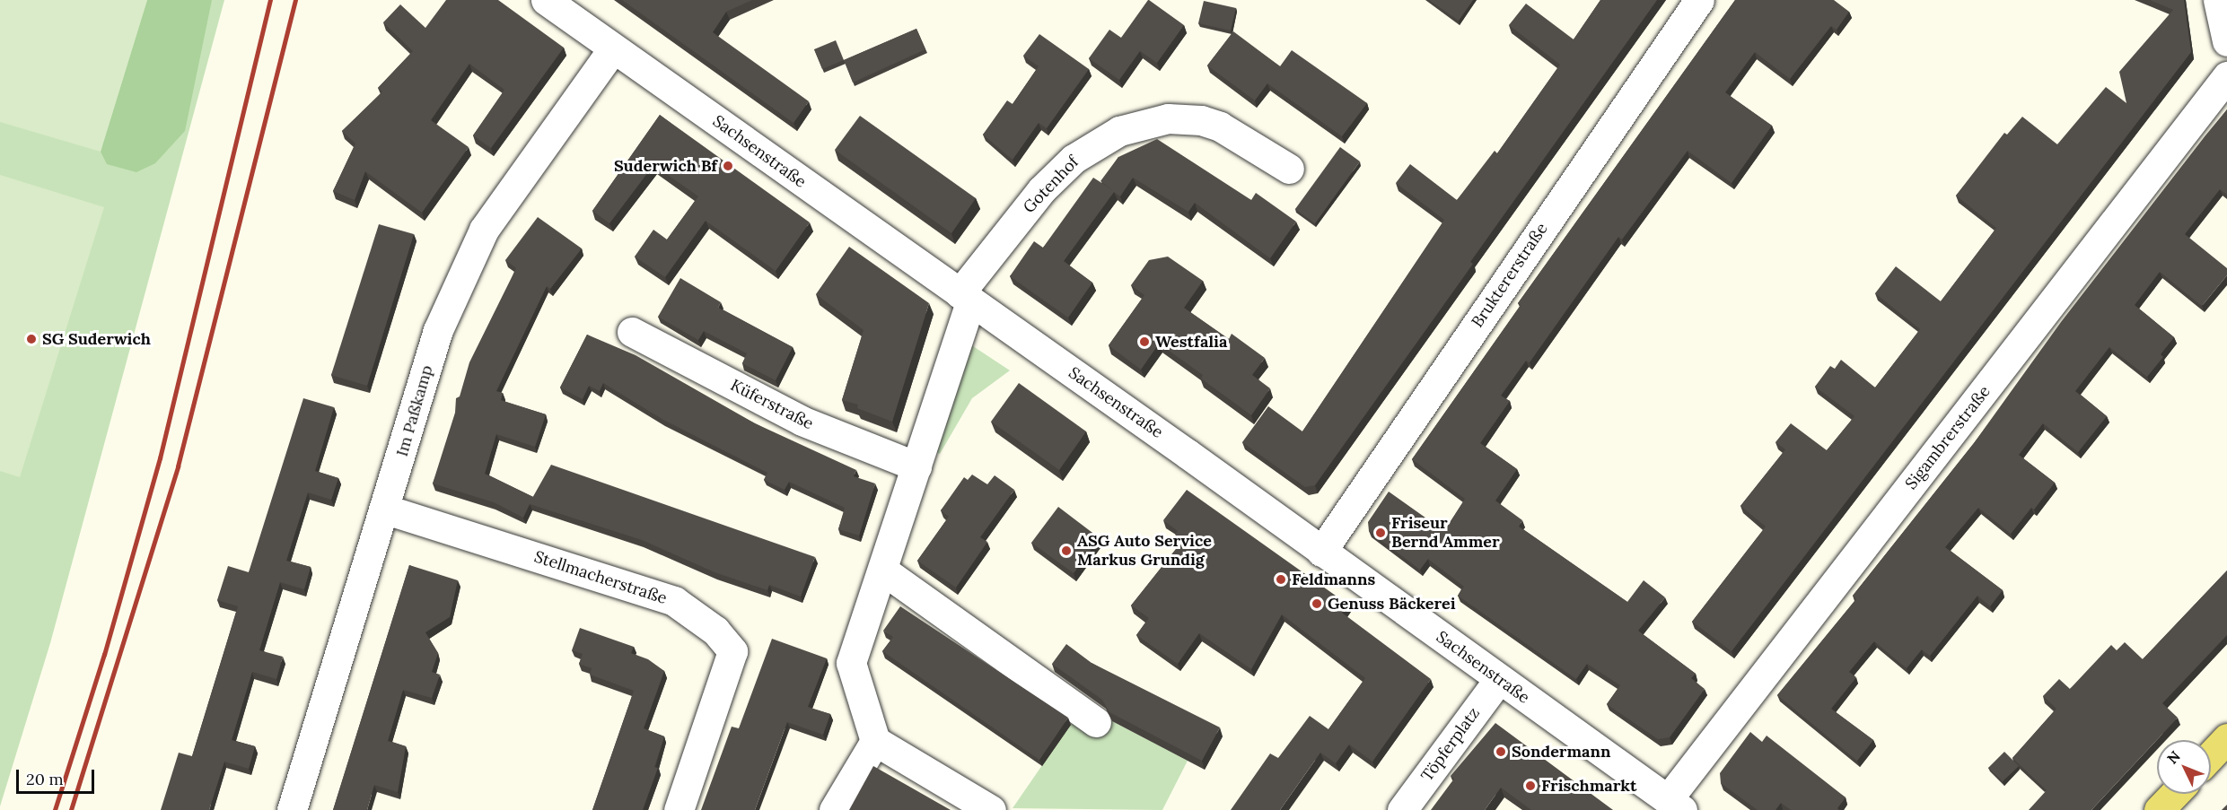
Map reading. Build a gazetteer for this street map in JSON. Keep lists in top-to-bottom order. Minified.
{"streets":{"street":["Sachsenstraße","Gotenhof","Bruktererstraße","Küferstraße","Im Paßkamp","Sigambrerstraße","Stellmacherstraße","Töpferplatz"]},"crossings":[["Sachsenstraße","Gotenhof"],["Sachsenstraße","Bruktererstraße"],["Sachsenstraße","Im Paßkamp"],["Sachsenstraße","Sigambrerstraße"],["Sachsenstraße","Töpferplatz"],["Im Paßkamp","Stellmacherstraße"]],"places":["Suderwich Bf","SG Suderwich","Westfalia","Friseur Bernd Ammer","ASG Auto Service Markus Grundig","Feldmanns","Genuss Bäckerei","Sondermann","Frischmarkt"],"scale_bar":"20 m","north":"top left"}
